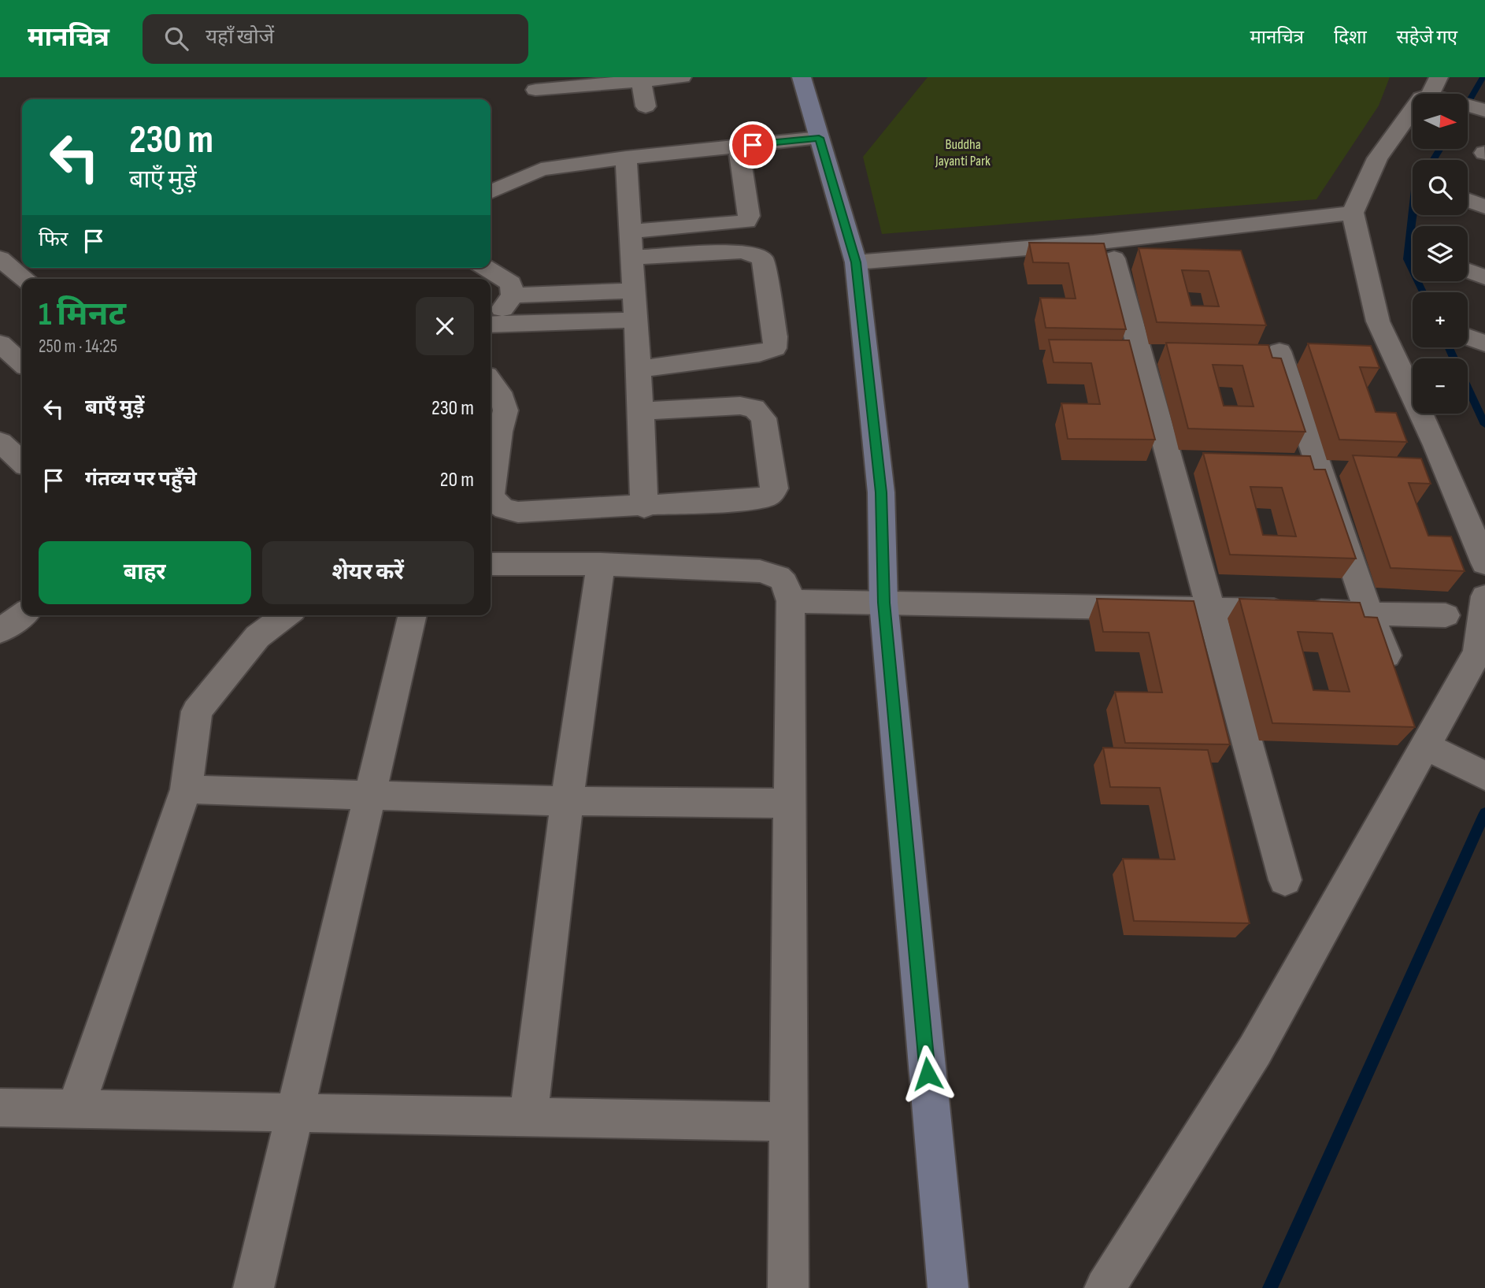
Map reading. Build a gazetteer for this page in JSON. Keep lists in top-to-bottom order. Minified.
{"parks":["Buddha Jayanti Park"],"north":"right","page":{"header":"मानचित्र","search":"यहाँ खोजें","nav":["मानचित्र","दिशा","सहेजे गए"],"map_buttons":["+","−"],"turn":["230 m","बाएँ मुड़ें"],"then":"फिर","heading":["1 मिनट","250 m · 14:25"],"list":[{"name":"बाएँ मुड़ें","value":"230 m"},{"name":"गंतव्य पर पहुँचे","value":"20 m"}],"buttons":["बाहर","शेयर करें"]}}
